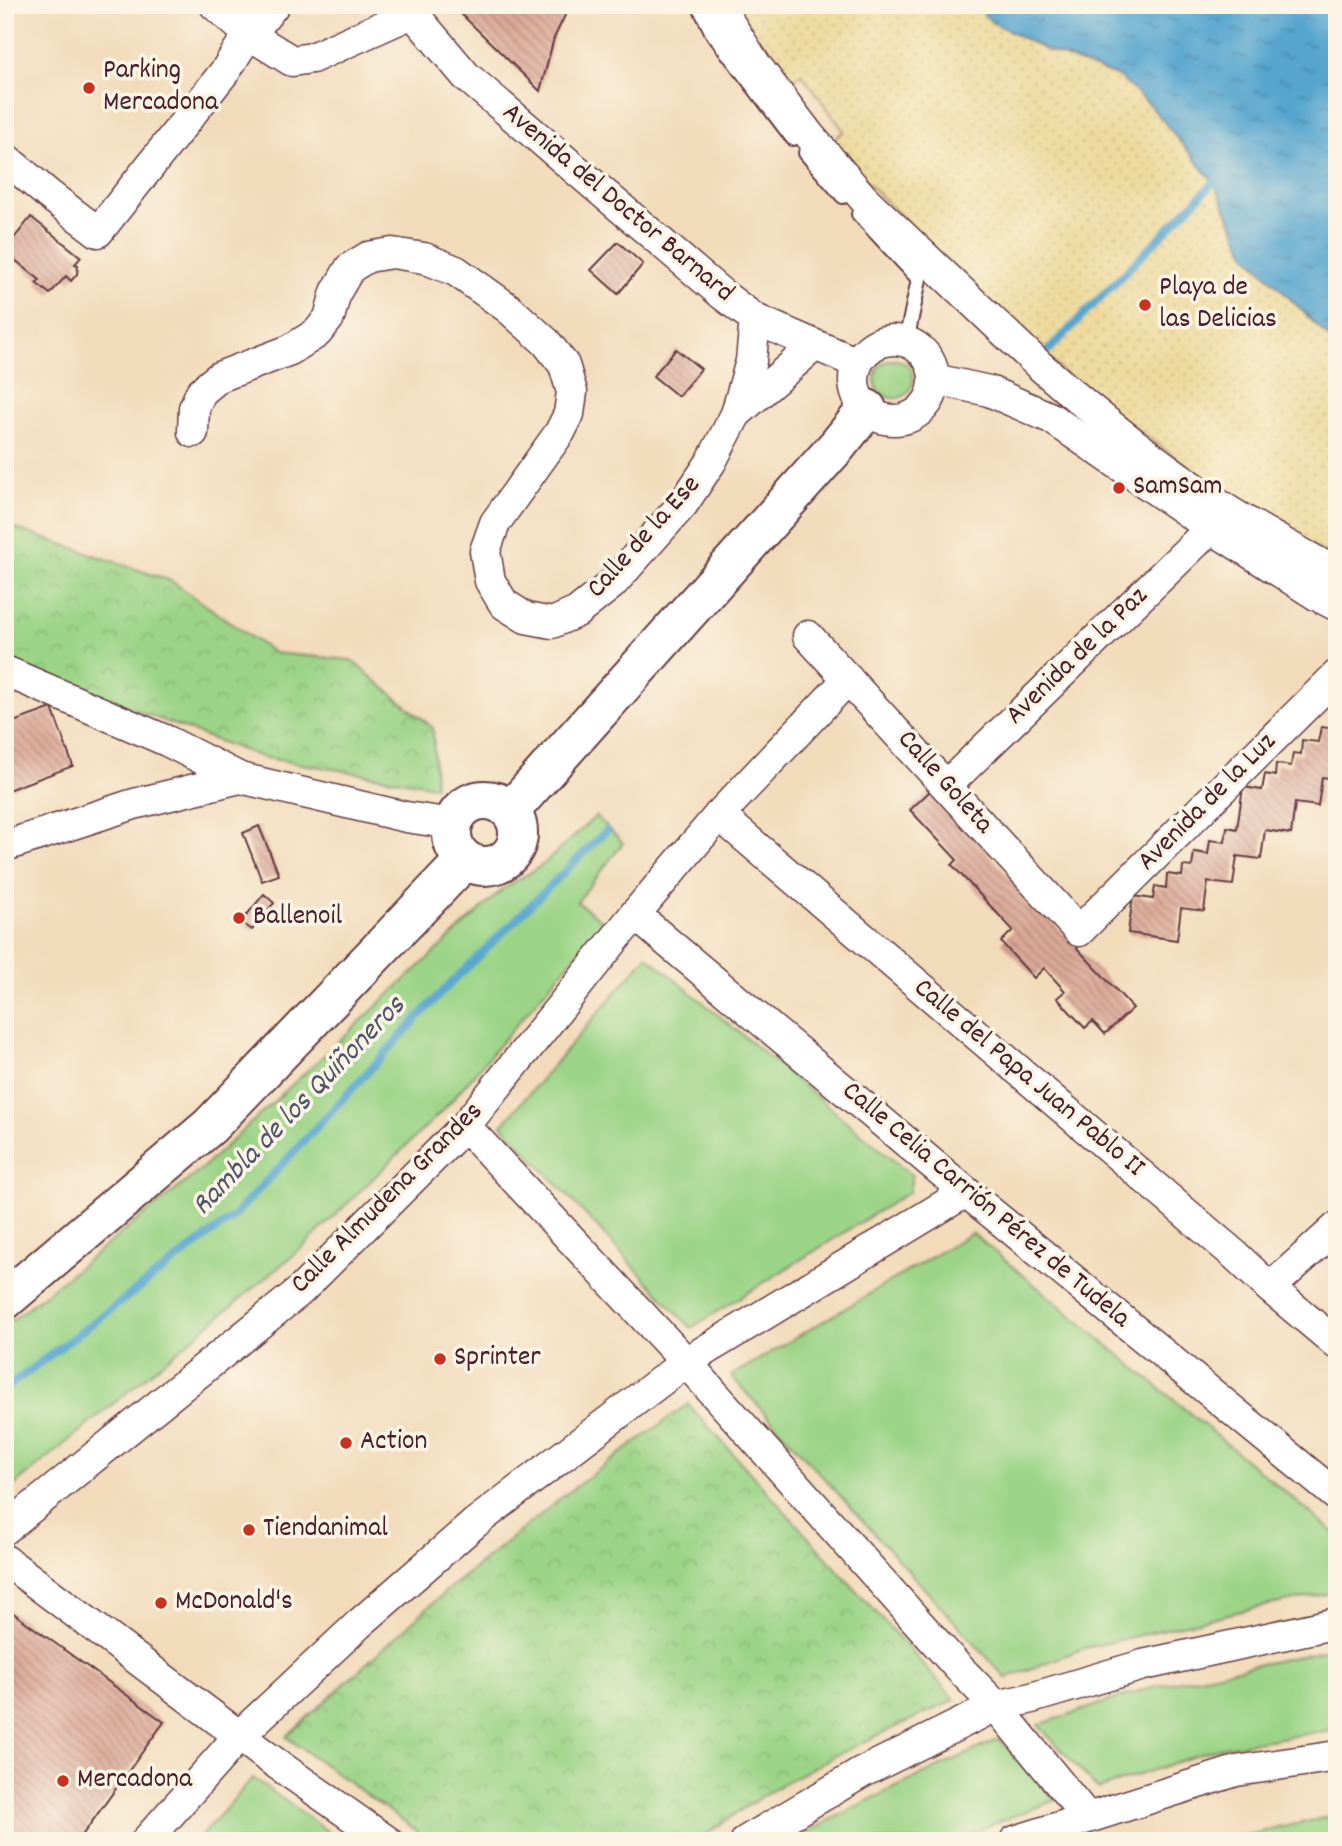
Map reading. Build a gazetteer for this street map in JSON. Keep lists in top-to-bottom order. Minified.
{"streets":{"street":["Avenida del Doctor Barnard","Calle de la Ese","Avenida de la Paz","Calle Goleta","Avenida de la Luz","Calle del Papa Juan Pablo II","Calle Almudena Grandes","Calle Celia Carrión Pérez de Tudela"]},"crossings":[["Avenida del Doctor Barnard","Calle de la Ese"],["Avenida de la Paz","Calle Goleta"],["Calle Goleta","Avenida de la Luz"],["Calle Goleta","Calle Almudena Grandes"],["Calle del Papa Juan Pablo II","Calle Almudena Grandes"],["Calle Almudena Grandes","Calle Celia Carrión Pérez de Tudela"]],"water":["Rambla de los Quiñoneros"],"places":["Parking Mercadona","Playa de las Delicias","SamSam","Ballenoil","Sprinter","Action","Tiendanimal","McDonald's","Mercadona"]}
